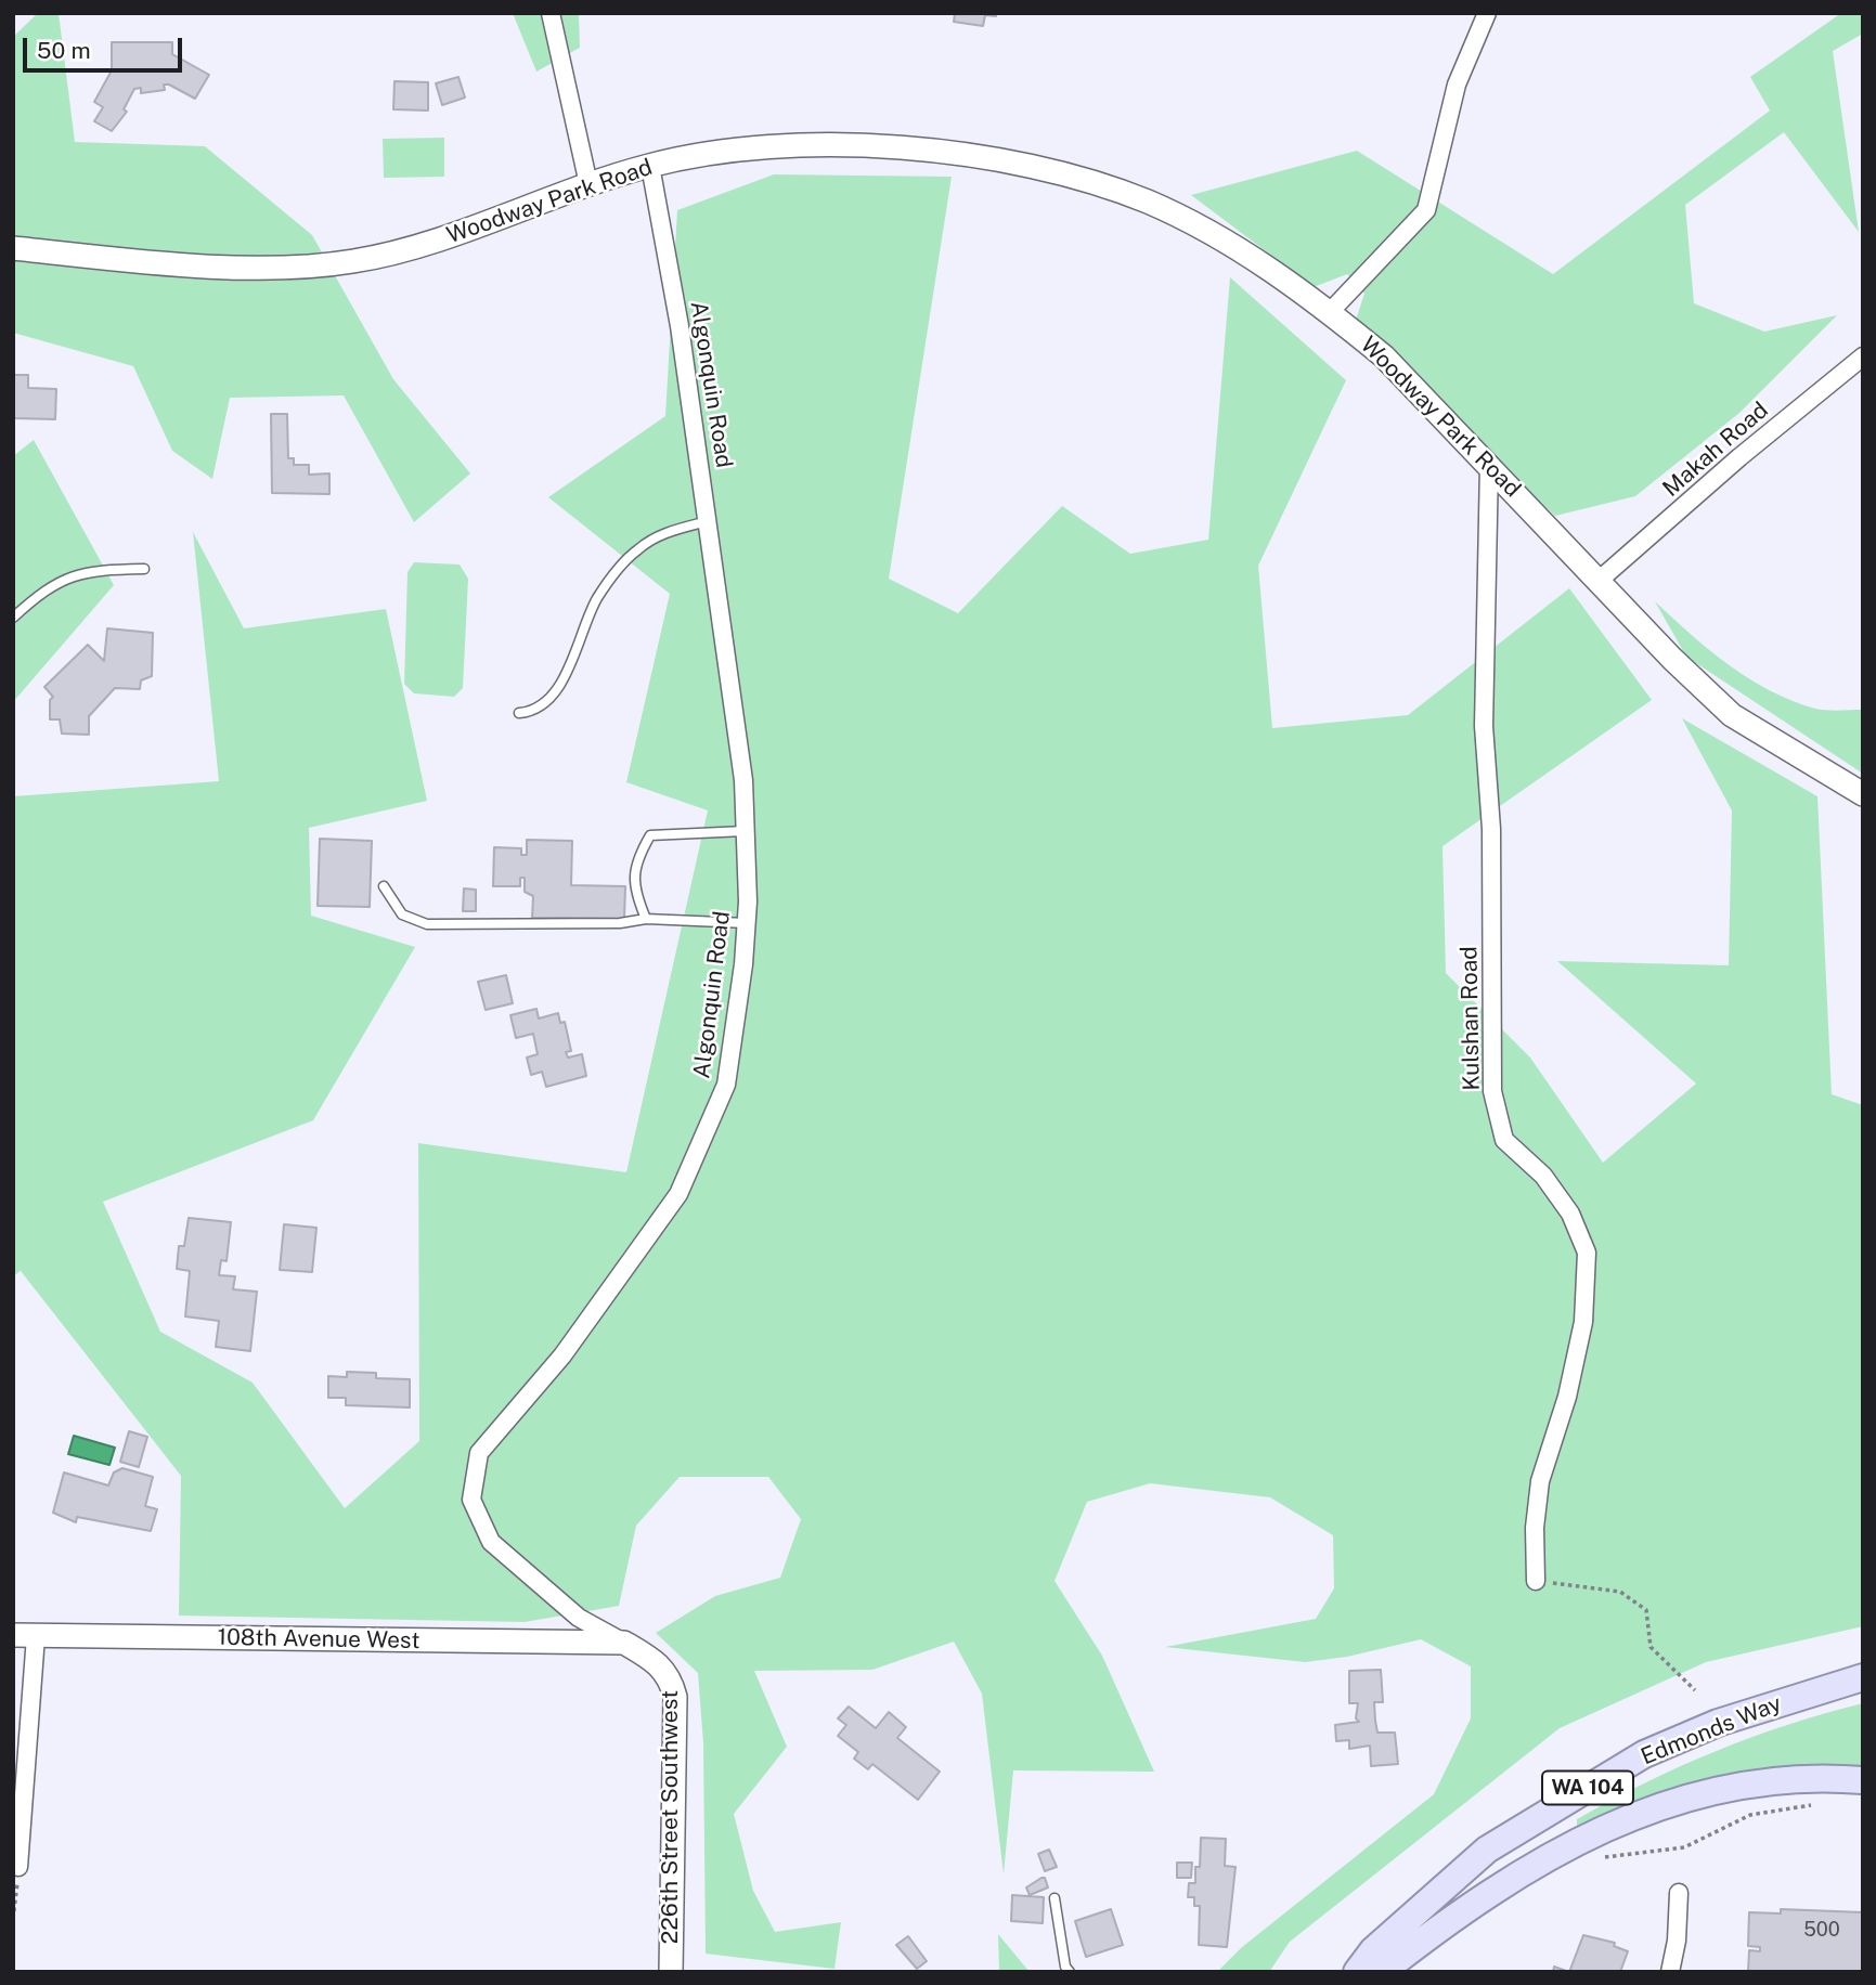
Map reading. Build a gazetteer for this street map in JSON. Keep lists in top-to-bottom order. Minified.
{"streets":{"main road":["Edmonds Way","WA 104"],"street":["Woodway Park Road","Algonquin Road","Makah Road","Kulshan Road","108th Avenue West","226th Street Southwest"]},"crossings":[["Woodway Park Road","Algonquin Road"],["Woodway Park Road","Makah Road"],["Woodway Park Road","Kulshan Road"],["Algonquin Road","108th Avenue West"],["Algonquin Road","226th Street Southwest"],["108th Avenue West","226th Street Southwest"]],"house_numbers":["500"],"scale_bar":"50 m"}
